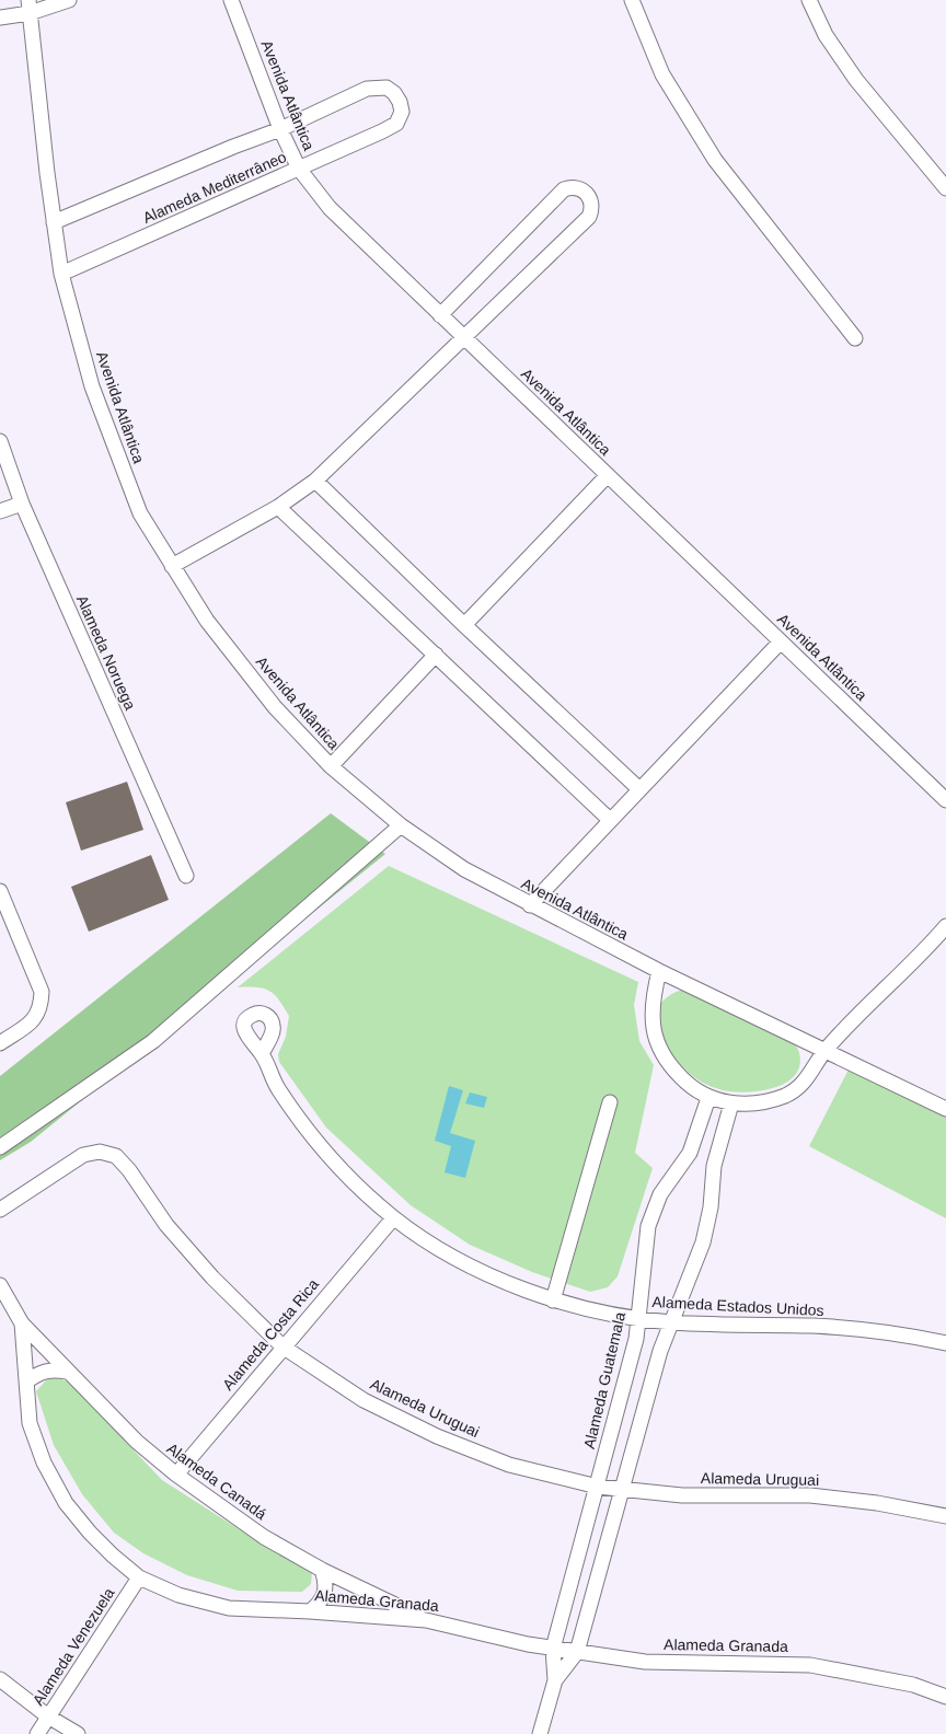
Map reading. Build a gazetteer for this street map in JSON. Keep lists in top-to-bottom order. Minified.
{"streets":{"street":["Avenida Atlântica","Alameda Mediterrâneo","Alameda Noruega","Alameda Estados Unidos","Alameda Costa Rica","Alameda Guatemala","Alameda Uruguai","Alameda Canadá","Alameda Granada","Alameda Venezuela"]},"crossings":[["Avenida Atlântica","Alameda Mediterrâneo"],["Alameda Estados Unidos","Alameda Costa Rica"],["Alameda Estados Unidos","Alameda Guatemala"],["Alameda Costa Rica","Alameda Uruguai"],["Alameda Costa Rica","Alameda Canadá"],["Alameda Guatemala","Alameda Uruguai"],["Alameda Guatemala","Alameda Granada"],["Alameda Canadá","Alameda Granada"],["Alameda Granada","Alameda Venezuela"]]}
